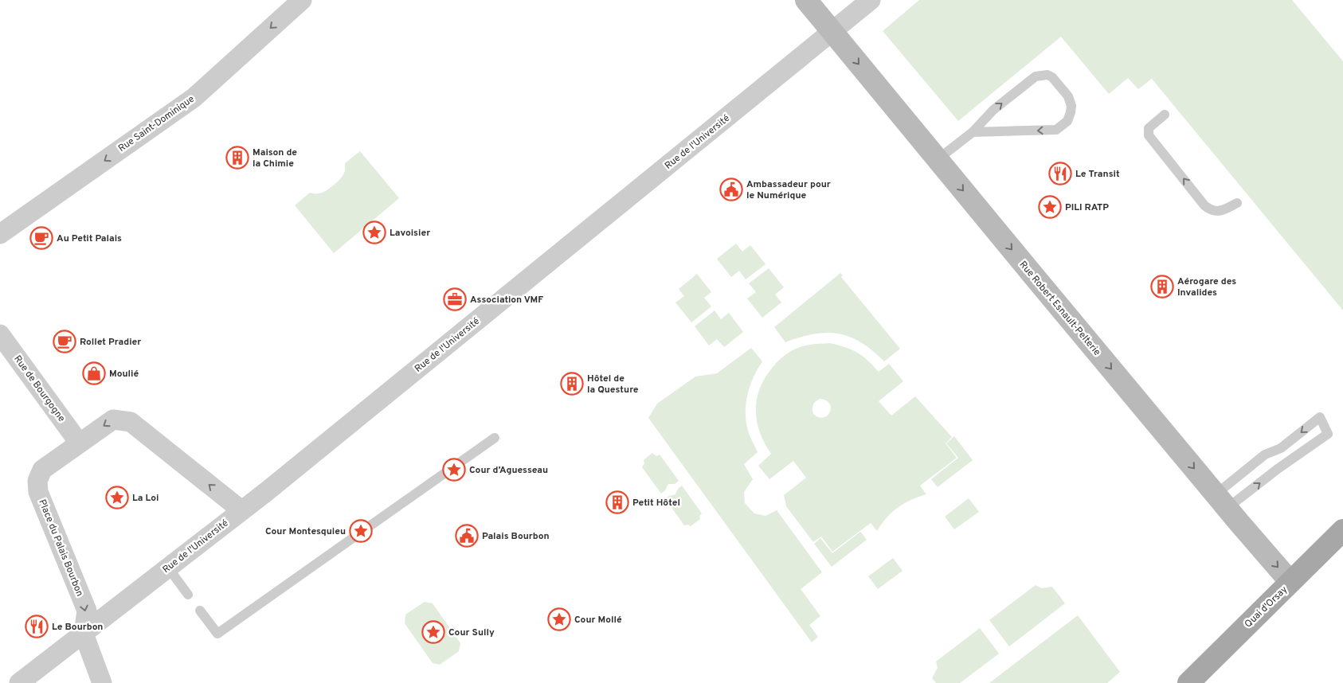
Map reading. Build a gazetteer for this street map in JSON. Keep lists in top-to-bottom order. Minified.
{"streets":{"main road":["Quai d'Orsay"],"street":["Rue Saint-Dominique","Rue de l'Université","Rue Robert Esnault-Pelterie","Rue de Bourgogne","Place du Palais Bourbon"]},"crossings":[["Rue de l'Université","Rue Robert Esnault-Pelterie"],["Rue de l'Université","Place du Palais Bourbon"],["Rue Robert Esnault-Pelterie","Quai d'Orsay"],["Rue de Bourgogne","Place du Palais Bourbon"]],"one_way":["Rue Saint-Dominique","Rue Robert Esnault-Pelterie"],"places":{"building":["Maison de la Chimie","Aérogare des Invalides","Hôtel de la Questure","Petit Hôtel"],"restaurant":["Le Transit","Le Bourbon"],"public building":["Ambassadeur pour le Numérique","Palais Bourbon"],"place":["PILI RATP","Lavoisier","Cour d’Aguesseau","La Loi","Cour Montesquieu","Cour Mollé","Cour Sully"],"cafe":["Au Petit Palais","Rollet Pradier"],"office":["Association VMF"],"shop":["Moulié"]}}
